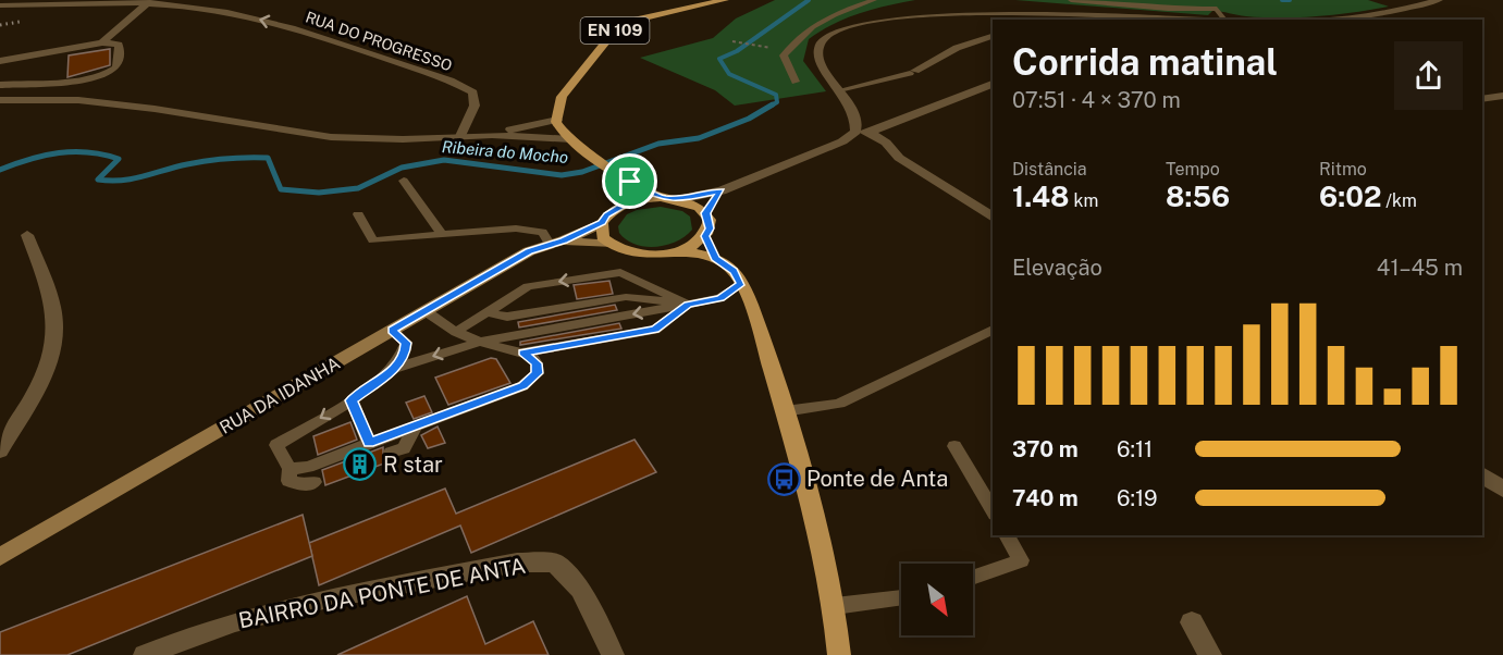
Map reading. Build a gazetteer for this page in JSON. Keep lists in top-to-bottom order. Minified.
{"streets":{"main road":["EN 109","RUA DA IDANHA"],"street":["RUA DO PROGRESSO","BAIRRO DA PONTE DE ANTA"]},"water":["Ribeira do Mocho"],"places":{"building":["R star"],"bus stop":["Ponte de Anta"]},"north":"bottom right","page":{"heading":["Corrida matinal","07:51 · 4 × 370 m"],"stats":[["Distância","1.48 km"],["Tempo","8:56"],["Ritmo","6:02 /km"]],"chart":["Elevação","41–45 m"],"list":[{"name":"370 m","note":"6:11"},{"name":"740 m","note":"6:19"}]}}
